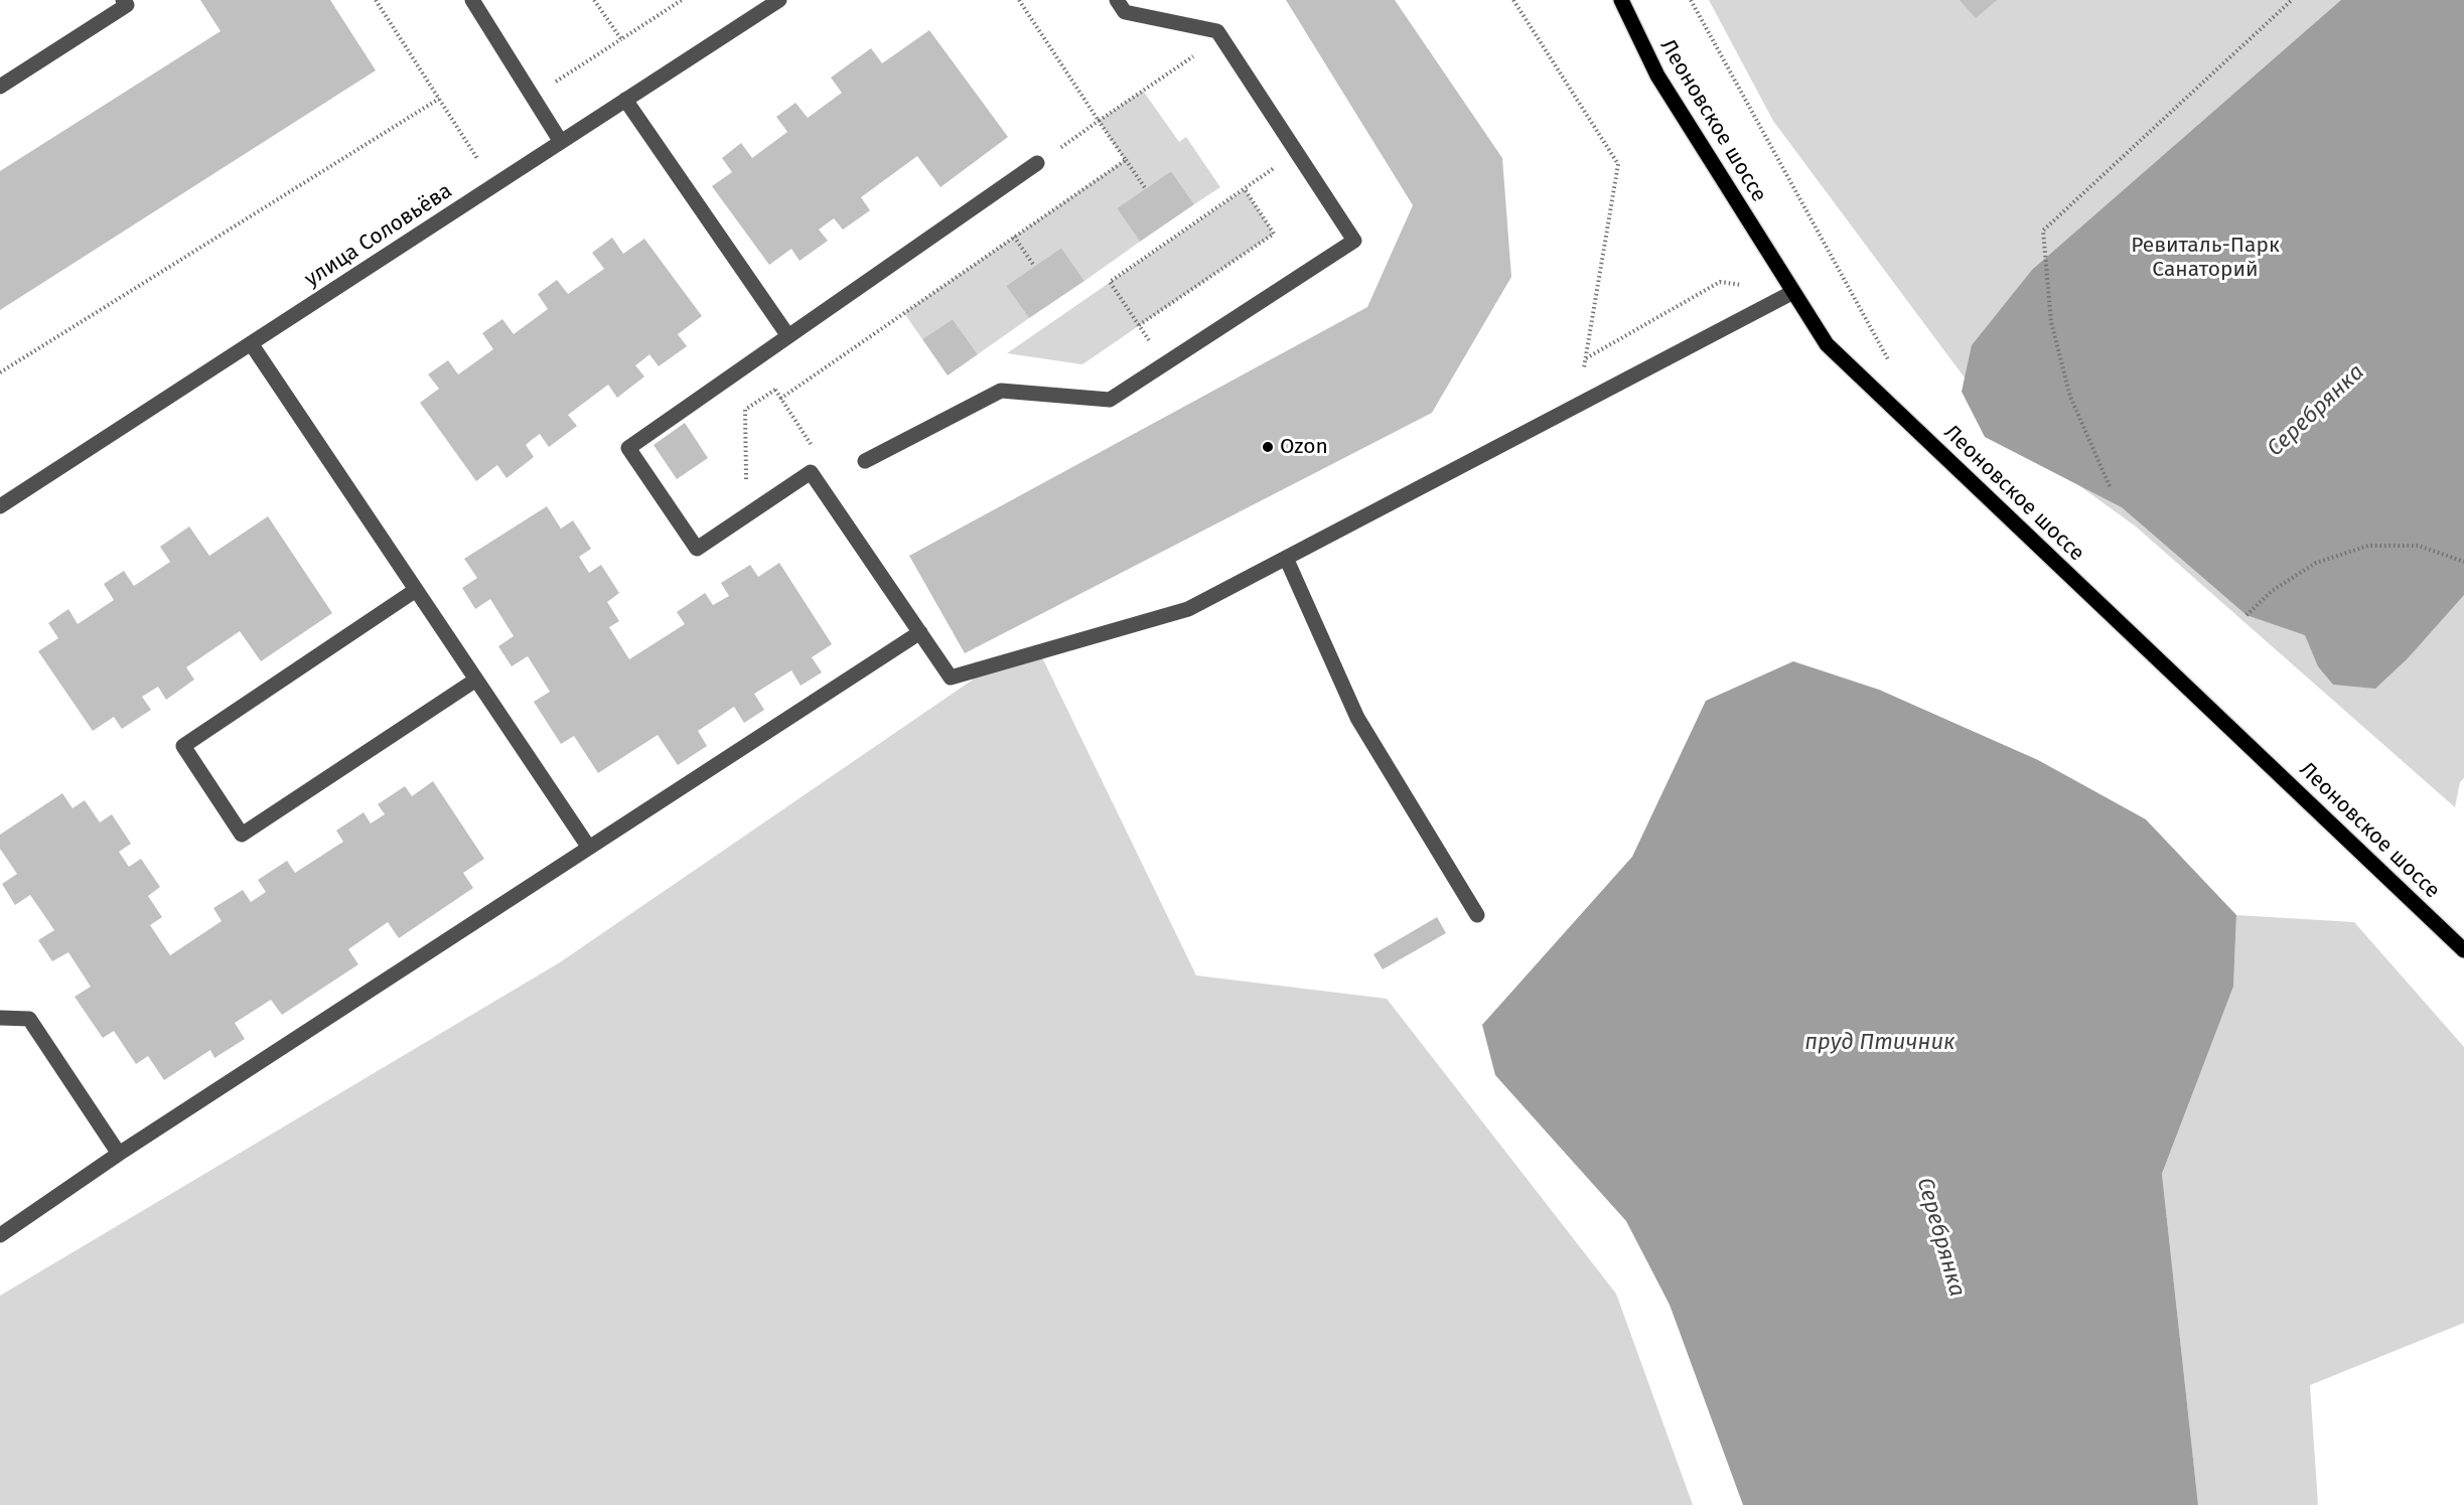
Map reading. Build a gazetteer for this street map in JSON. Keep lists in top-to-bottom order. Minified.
{"streets":{"main road":["Леоновское шоссе"],"street":["улица Соловьёва"]},"water":["Серебрянка","пруд Птичник"],"parks":["Ревиталь-Парк Санаторий"],"places":["Ozon"]}
